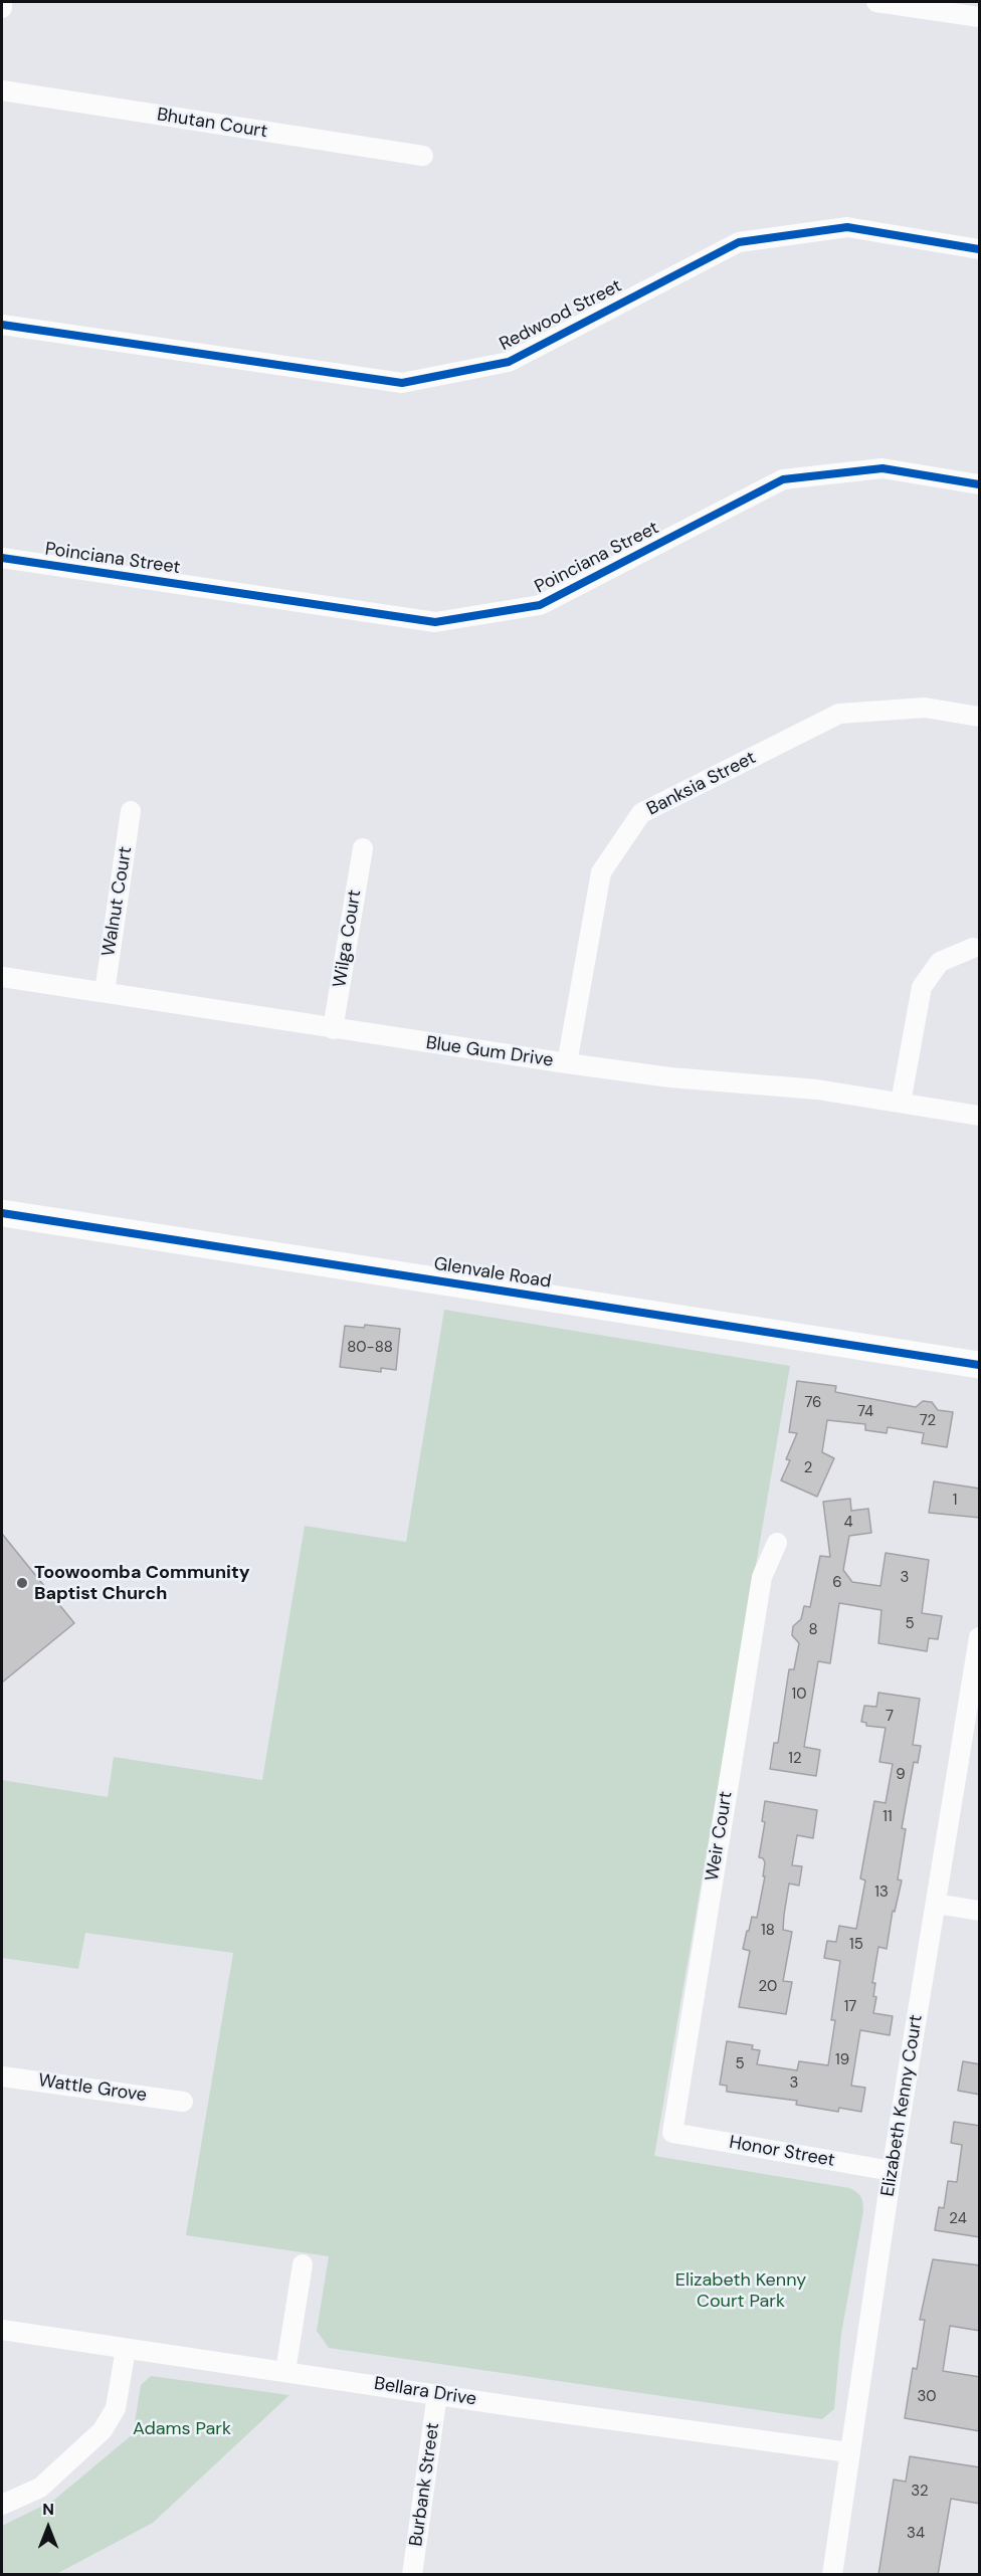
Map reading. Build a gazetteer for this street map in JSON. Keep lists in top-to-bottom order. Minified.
{"streets":{"street":["Bhutan Court","Redwood Street","Poinciana Street","Banksia Street","Walnut Court","Wilga Court","Blue Gum Drive","Glenvale Road","Weir Court","Wattle Grove","Elizabeth Kenny Court","Honor Street","Bellara Drive","Burbank Street"]},"crossings":[["Banksia Street","Blue Gum Drive"],["Walnut Court","Blue Gum Drive"],["Wilga Court","Blue Gum Drive"],["Weir Court","Honor Street"],["Elizabeth Kenny Court","Honor Street"],["Elizabeth Kenny Court","Bellara Drive"],["Bellara Drive","Burbank Street"]],"parks":["Elizabeth Kenny Court Park","Adams Park"],"places":["Toowoomba Community Baptist Church"],"house_numbers":["80-88","76","74","72","2","1","4","3","6","5","8","10","7","12","9","11","13","18","15","20","17","19","5","3","24","30","32","34"],"north":"top"}
